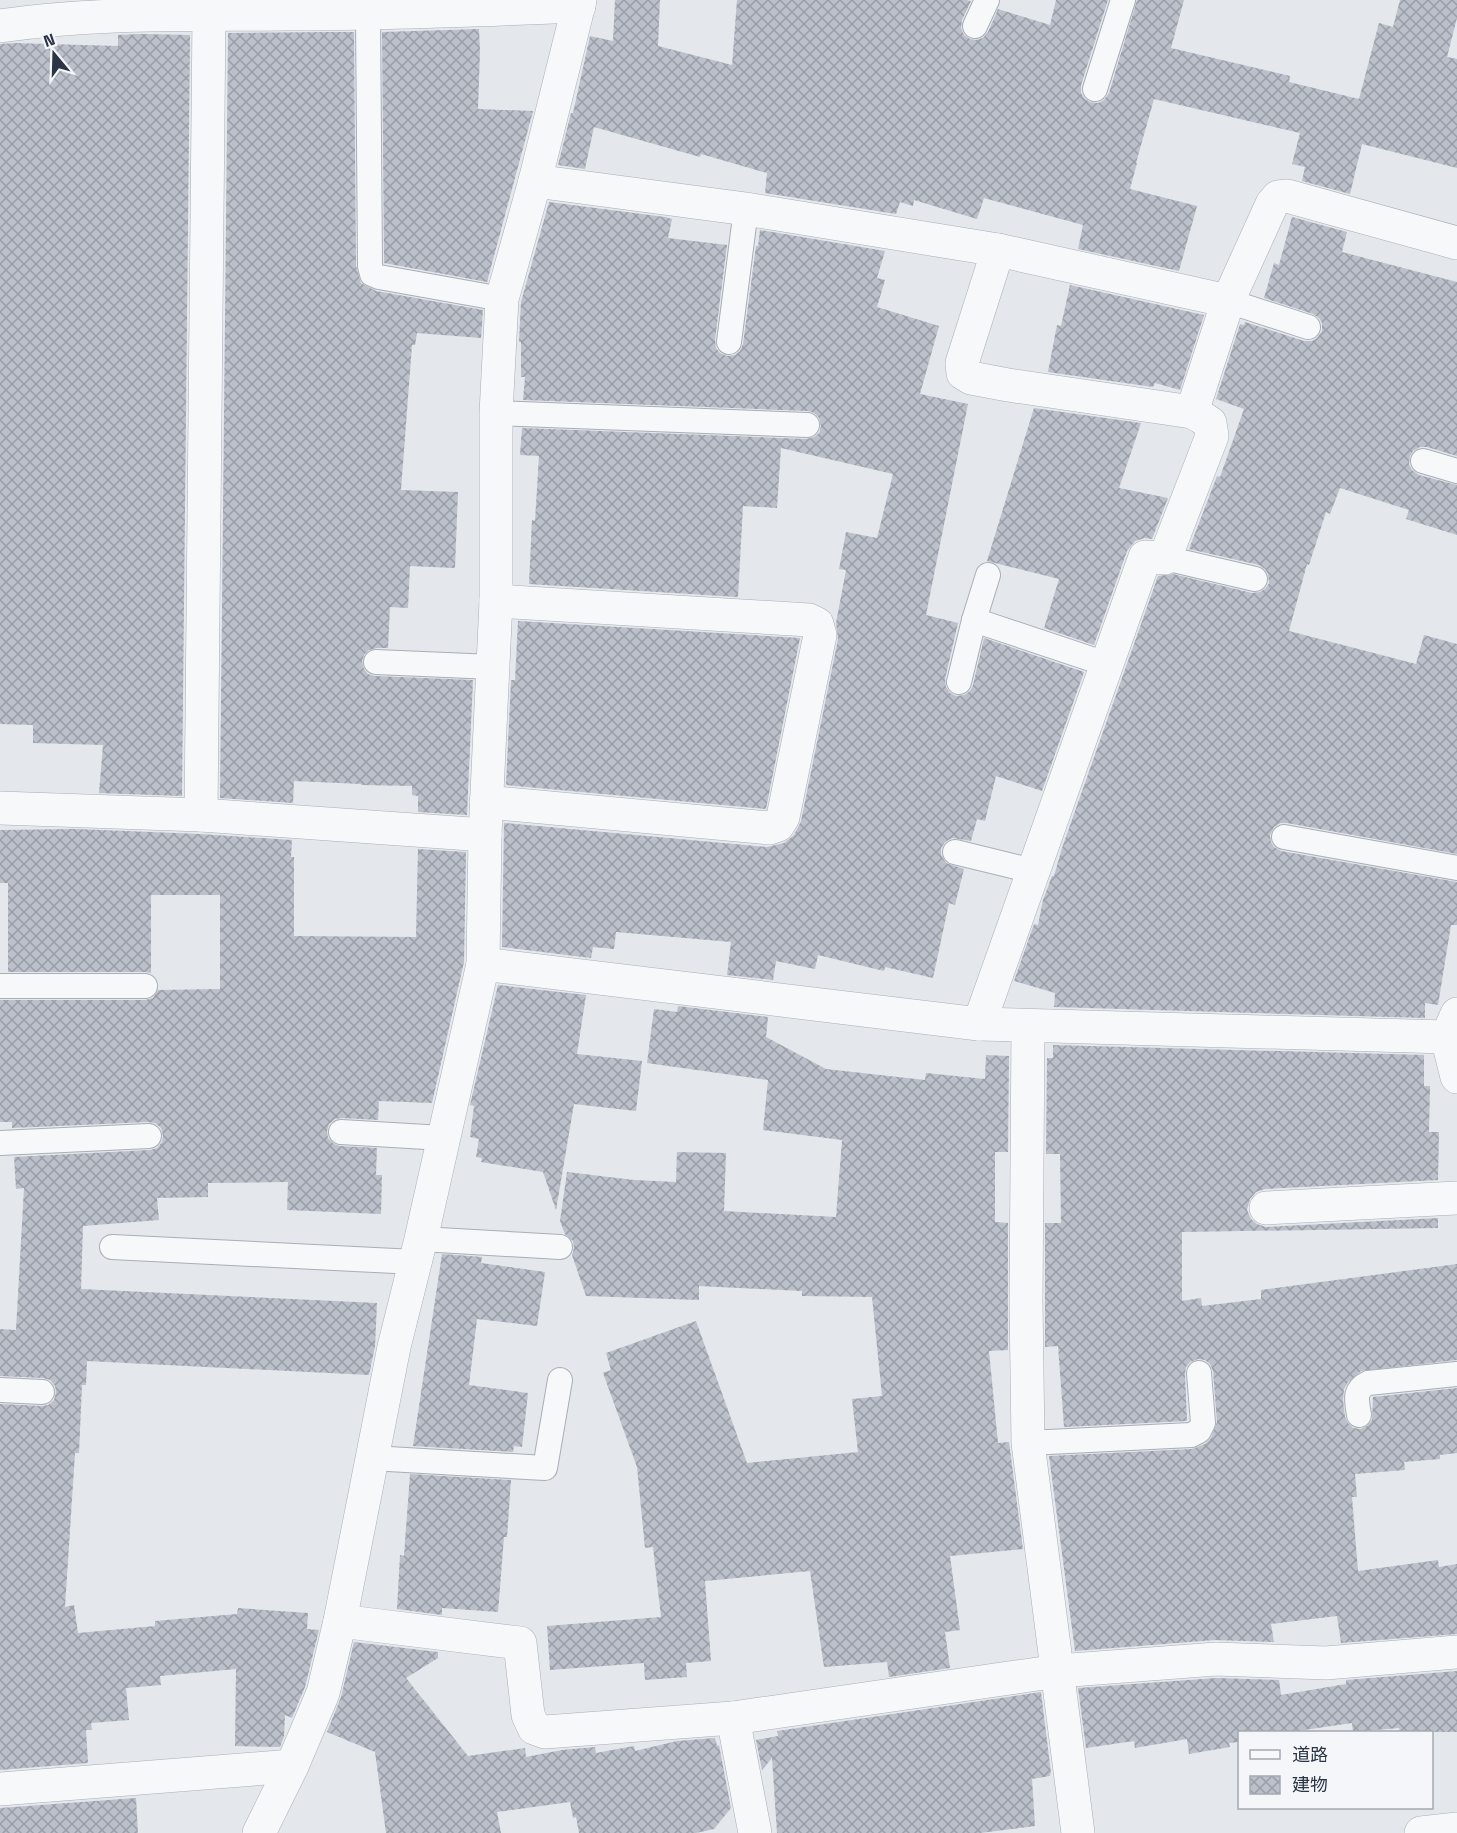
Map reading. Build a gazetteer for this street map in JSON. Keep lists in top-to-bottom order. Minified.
{"legend":["道路","建物"],"north":"top"}
